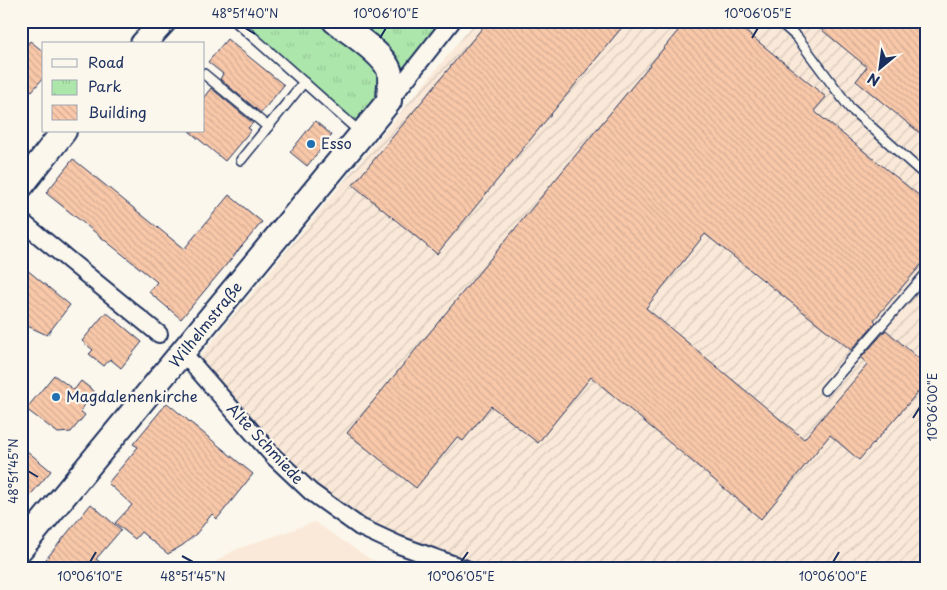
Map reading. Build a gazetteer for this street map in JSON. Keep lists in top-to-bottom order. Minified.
{"streets":{"street":["Wilhelmstraße","Alte Schmiede"]},"crossings":[["Wilhelmstraße","Alte Schmiede"]],"places":["Esso","Magdalenenkirche"],"legend":["Road","Park","Building"],"north":"bottom left","coordinates":["48°51'40\"N","10°06'10\"E","10°06'05\"E","10°06'00\"E","48°51'45\"N"]}
